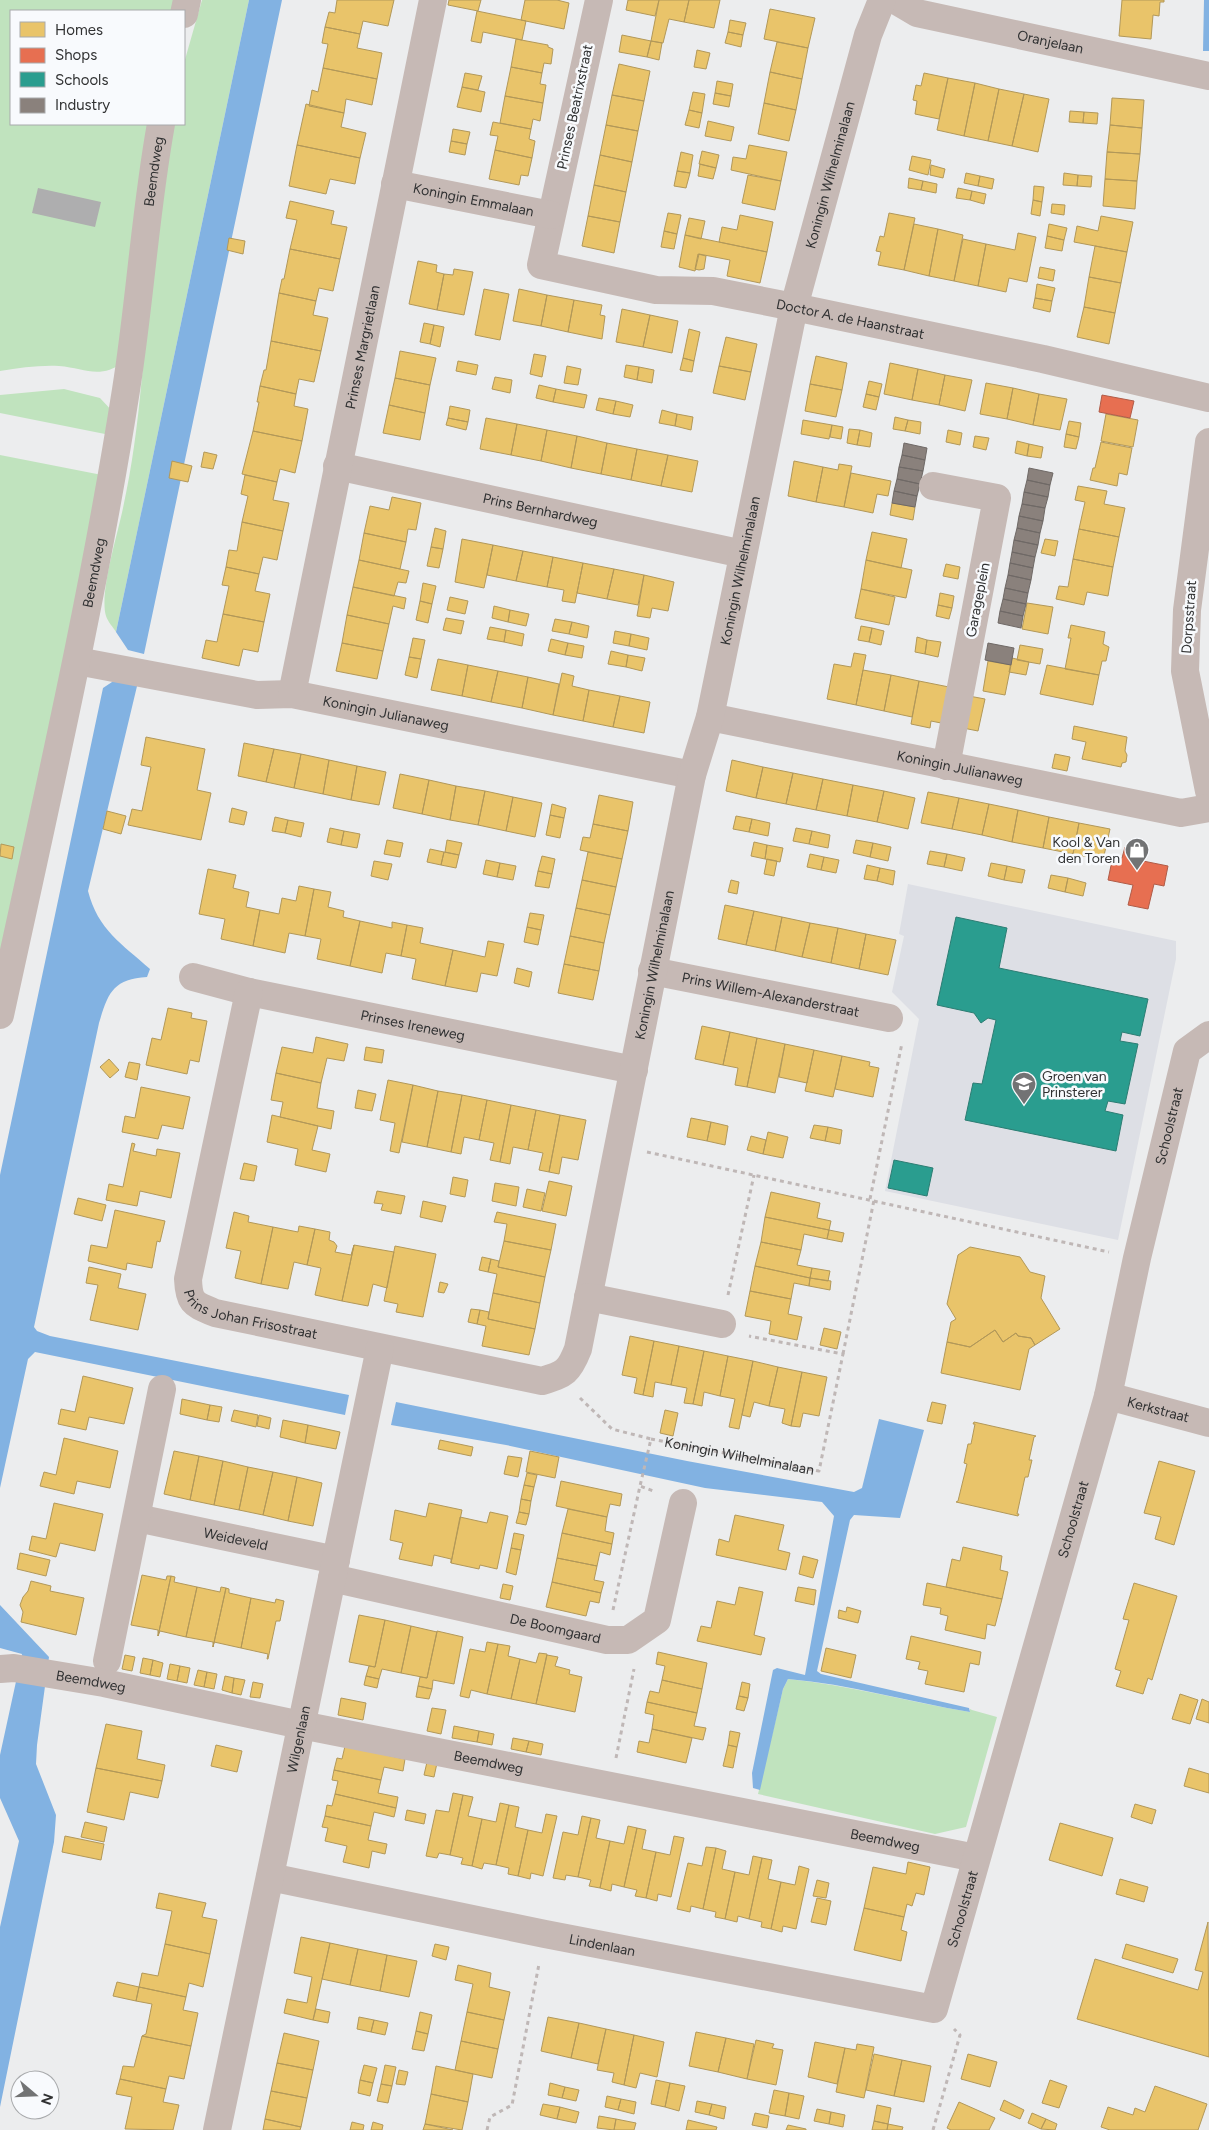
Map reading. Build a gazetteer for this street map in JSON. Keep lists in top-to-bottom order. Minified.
{"streets":{"street":["Oranjelaan","Prinses Beatrixstraat","Beemdweg","Koningin Wilhelminalaan","Koningin Emmalaan","Doctor A. de Haanstraat","Prinses Margrietlaan","Prins Bernhardweg","Garageplein","Dorpsstraat","Koningin Julianaweg","Prins Willem-Alexanderstraat","Prinses Ireneweg","Schoolstraat","Prins Johan Frisostraat","Kerkstraat","Weideveld","De Boomgaard","Wilgenlaan","Lindenlaan"]},"crossings":[["Prinses Beatrixstraat","Koningin Emmalaan"],["Prinses Beatrixstraat","Doctor A. de Haanstraat"],["Beemdweg","Koningin Julianaweg"],["Beemdweg","Schoolstraat"],["Beemdweg","Wilgenlaan"],["Koningin Wilhelminalaan","Doctor A. de Haanstraat"],["Koningin Wilhelminalaan","Prins Bernhardweg"],["Koningin Wilhelminalaan","Koningin Julianaweg"],["Koningin Wilhelminalaan","Prins Willem-Alexanderstraat"],["Koningin Wilhelminalaan","Prinses Ireneweg"],["Koningin Wilhelminalaan","Prins Johan Frisostraat"],["Koningin Emmalaan","Doctor A. de Haanstraat"],["Koningin Emmalaan","Prinses Margrietlaan"],["Prinses Margrietlaan","Prins Bernhardweg"],["Prinses Margrietlaan","Koningin Julianaweg"],["Garageplein","Koningin Julianaweg"],["Prinses Ireneweg","Prins Johan Frisostraat"],["Schoolstraat","Kerkstraat"],["Schoolstraat","Lindenlaan"],["Prins Johan Frisostraat","Wilgenlaan"],["Weideveld","De Boomgaard"],["Weideveld","Wilgenlaan"],["De Boomgaard","Wilgenlaan"],["Wilgenlaan","Lindenlaan"]],"places":{"shop":["Kool & Van den Toren"],"school or university":["Groen van Prinsterer"]},"legend":["Homes","Shops","Schools","Industry"],"north":"right"}
